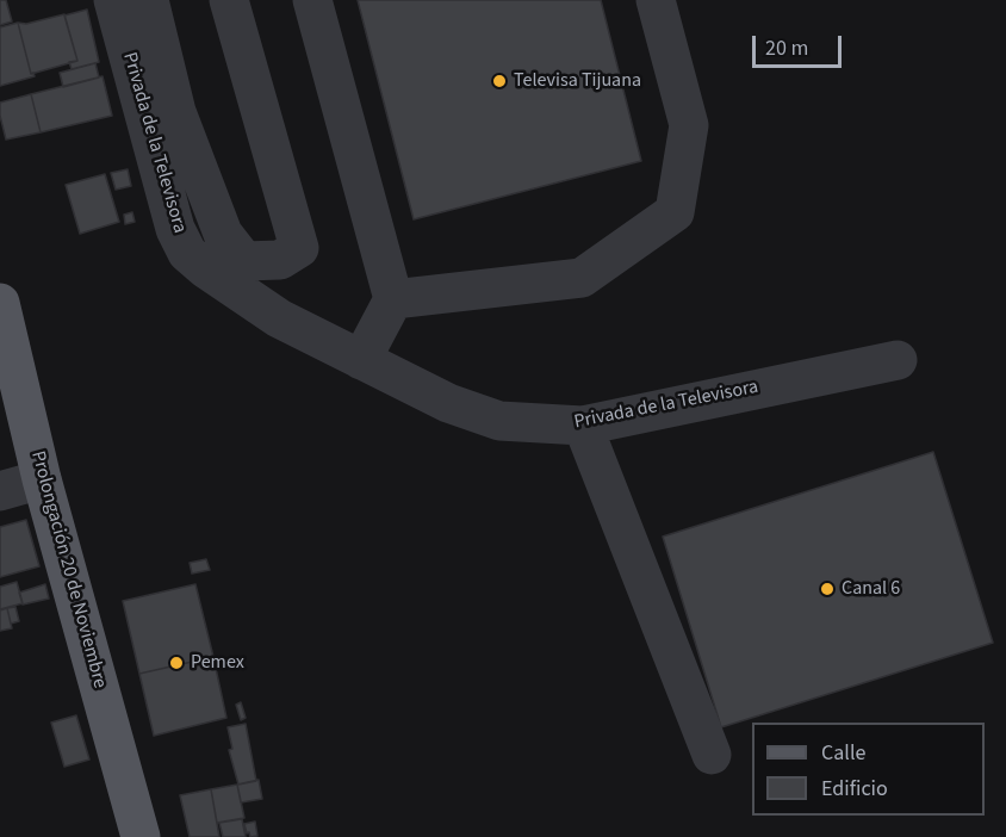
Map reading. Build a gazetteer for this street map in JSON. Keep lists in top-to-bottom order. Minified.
{"streets":{"main road":["Prolongación 20 de Noviembre"],"street":["Privada de la Televisora"]},"places":["Televisa Tijuana","Canal 6","Pemex"],"legend":["Calle","Edificio"],"scale_bar":"20 m"}
